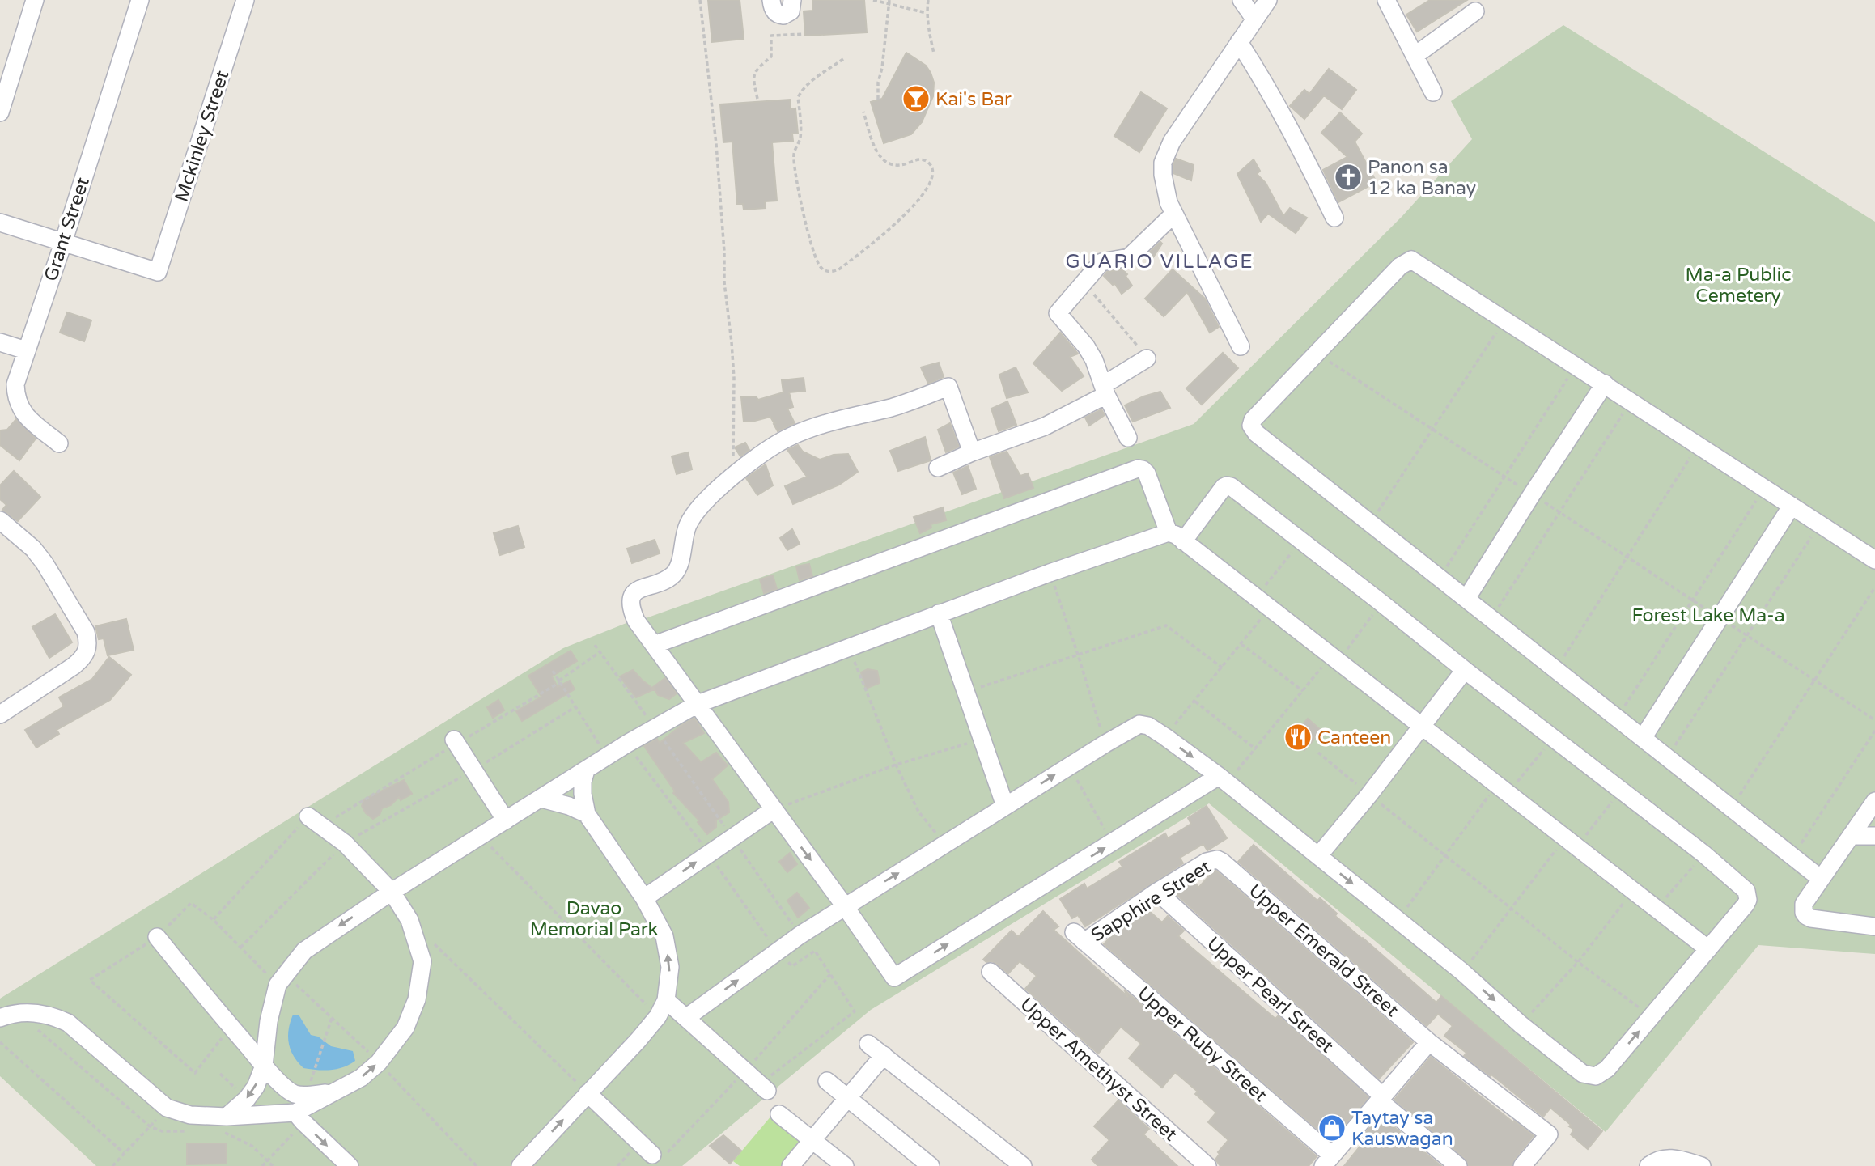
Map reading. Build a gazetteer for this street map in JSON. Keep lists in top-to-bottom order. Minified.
{"streets":{"street":["Mckinley Street","Grant Street","Sapphire Street","Upper Emerald Street","Upper Pearl Street","Upper Ruby Street","Upper Amethyst Street"]},"crossings":[["Mckinley Street","Grant Street"],["Sapphire Street","Upper Emerald Street"],["Sapphire Street","Upper Pearl Street"],["Sapphire Street","Upper Ruby Street"]],"districts":["GUARIO VILLAGE"],"parks":["Ma-a Public Cemetery","Forest Lake Ma-a","Davao Memorial Park"],"places":{"bar":["Kai's Bar"],"church":["Panon sa 12 ka Banay"],"restaurant":["Canteen"],"shop":["Taytay sa Kauswagan"]}}
